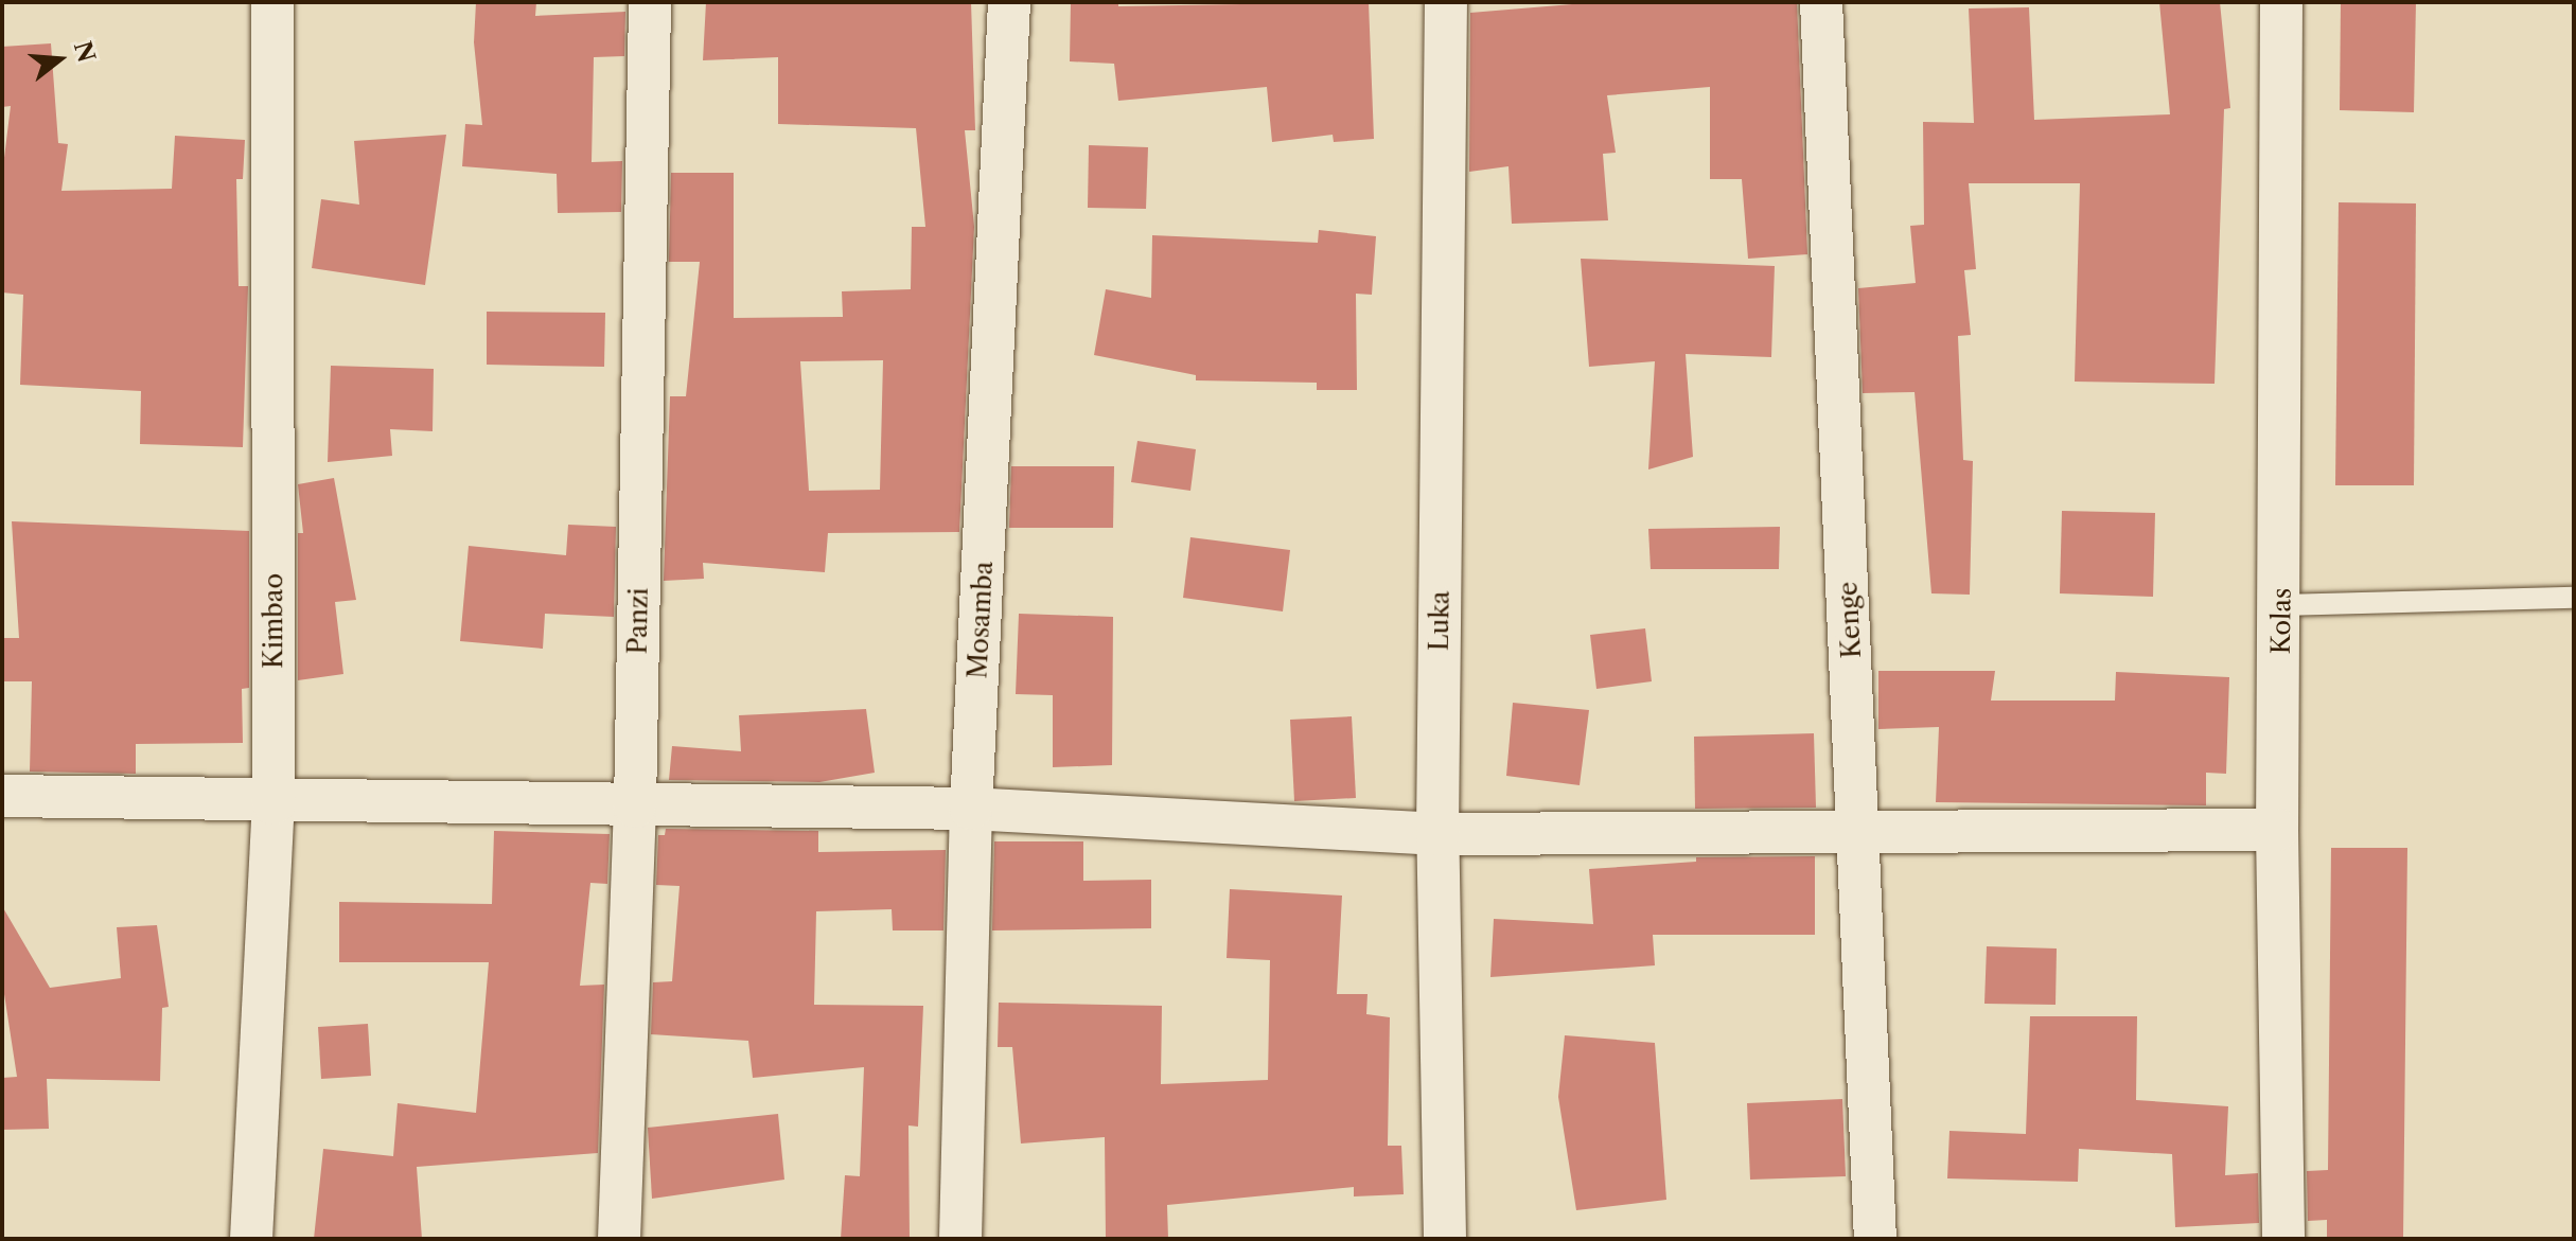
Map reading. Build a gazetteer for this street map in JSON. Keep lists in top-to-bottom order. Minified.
{"streets":{"street":["Mosamba","Kenge","Kimbao","Panzi","Luka","Kolas"]},"north":"right"}
